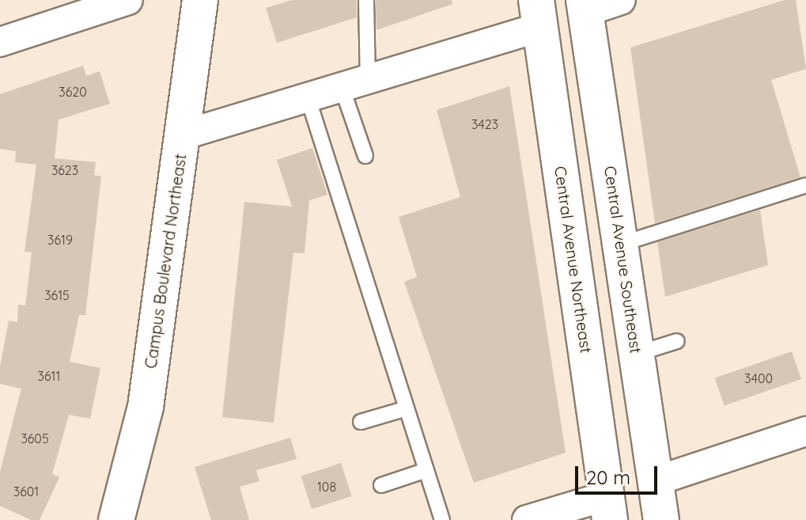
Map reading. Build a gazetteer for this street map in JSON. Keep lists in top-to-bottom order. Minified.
{"streets":{"main road":["Central Avenue Northeast","Central Avenue Southeast","Campus Boulevard Northeast"]},"house_numbers":["3620","3423","3623","3619","3615","3611","3400","3605","108","3601"],"scale_bar":"20 m"}
